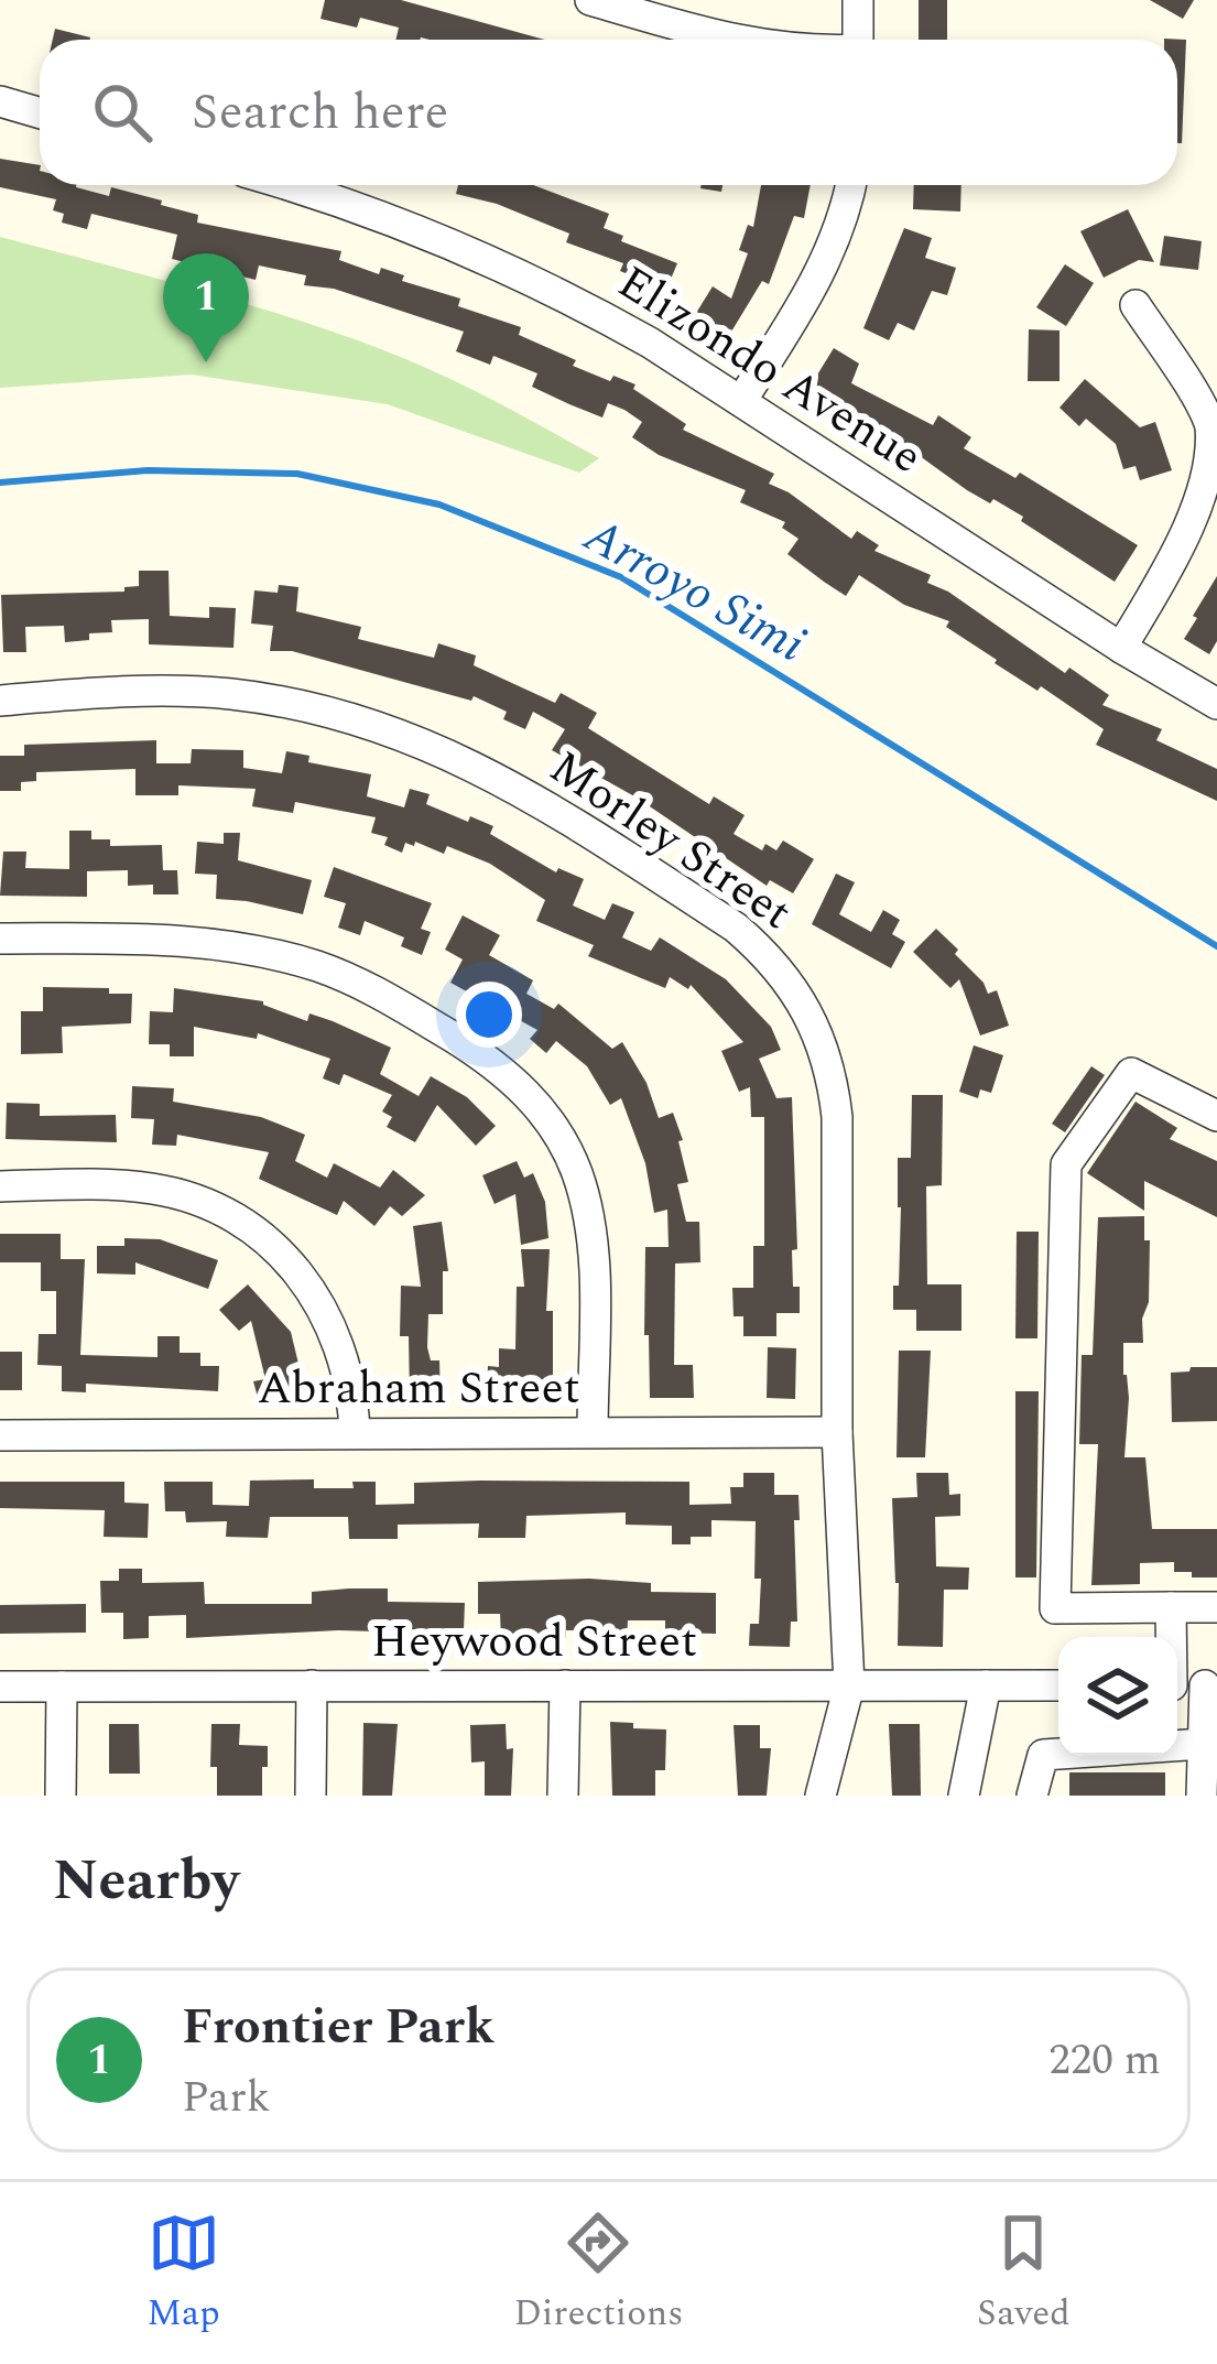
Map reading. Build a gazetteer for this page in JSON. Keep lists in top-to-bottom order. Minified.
{"streets":{"street":["Elizondo Avenue","Morley Street","Abraham Street","Heywood Street"]},"crossings":[["Morley Street","Abraham Street"],["Morley Street","Heywood Street"]],"water":["Arroyo Simi"],"page":{"search":"Search here","pins":"1","heading":"Nearby","list":[{"mark":"1","name":"Frontier Park","note":"Park","value":"220 m"}],"nav":["Map","Directions","Saved"]}}
